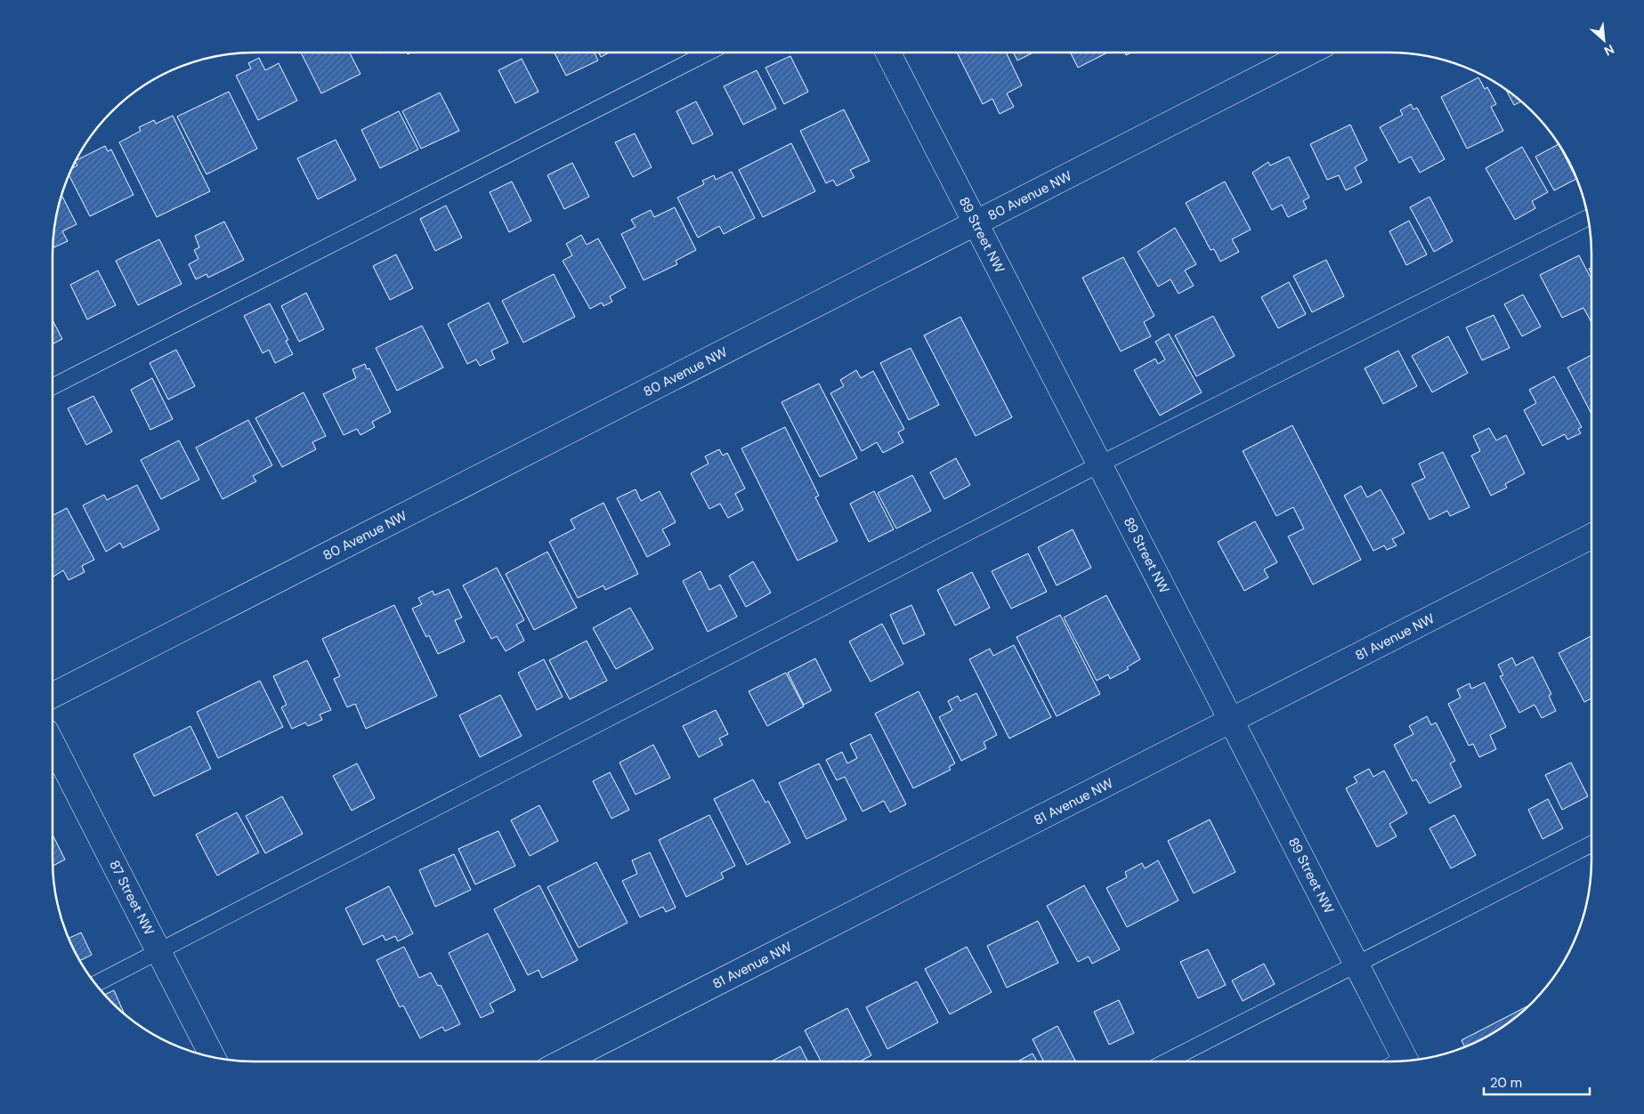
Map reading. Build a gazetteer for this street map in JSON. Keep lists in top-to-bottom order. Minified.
{"streets":{"street":["80 Avenue NW","89 Street NW","81 Avenue NW","87 Street NW"]},"crossings":[["80 Avenue NW","89 Street NW"],["89 Street NW","81 Avenue NW"]],"scale_bar":"20 m","north":"bottom right"}
